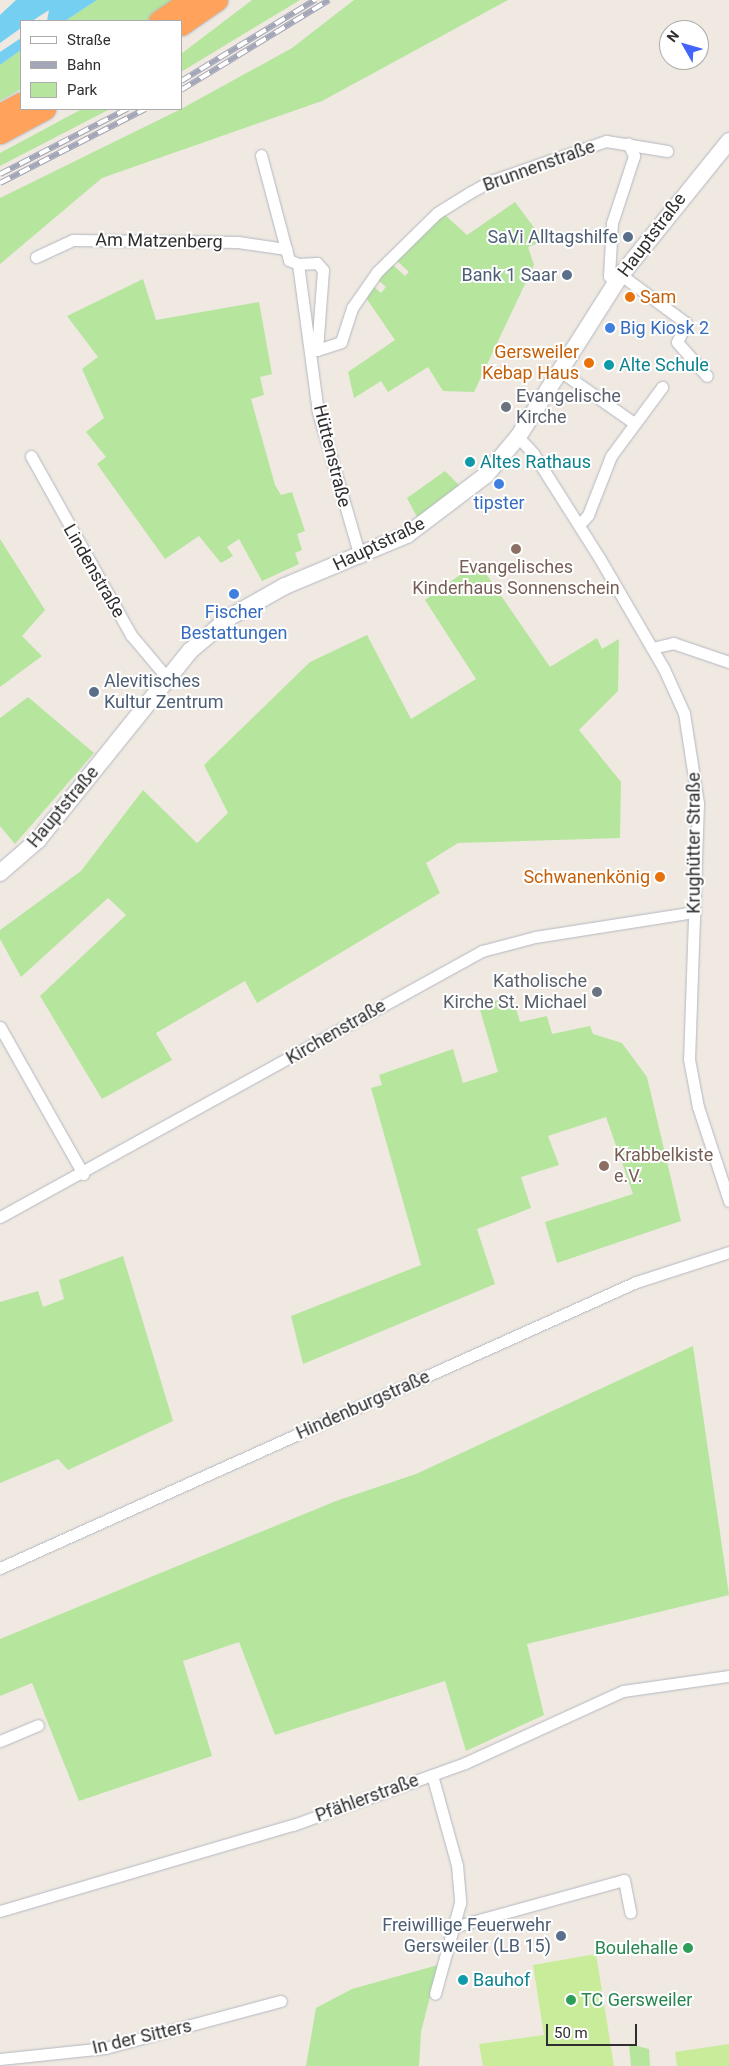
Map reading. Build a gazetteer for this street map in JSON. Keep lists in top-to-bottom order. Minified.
{"streets":{"main road":["Hauptstraße"],"street":["Brunnenstraße","Am Matzenberg","Hüttenstraße","Lindenstraße","Krughütter Straße","Kirchenstraße","Hindenburgstraße","Pfählerstraße","In der Sitters"]},"crossings":[["Brunnenstraße","Hüttenstraße"],["Hauptstraße","Hüttenstraße"],["Hauptstraße","Lindenstraße"],["Hauptstraße","Krughütter Straße"],["Am Matzenberg","Hüttenstraße"],["Krughütter Straße","Kirchenstraße"]],"places":["SaVi Alltagshilfe","Bank 1 Saar","Sam","Big Kiosk 2","Gersweiler Kebap Haus","Alte Schule","Evangelische Kirche","Altes Rathaus","tipster","Evangelisches Kinderhaus Sonnenschein","Fischer Bestattungen","Alevitisches Kultur Zentrum","Schwanenkönig","Katholische Kirche St. Michael","Krabbelkiste e.V.","Freiwillige Feuerwehr Gersweiler (LB 15)","Boulehalle","Bauhof","TC Gersweiler"],"legend":["Straße","Bahn","Park"],"scale_bar":"50 m","north":"top left"}
